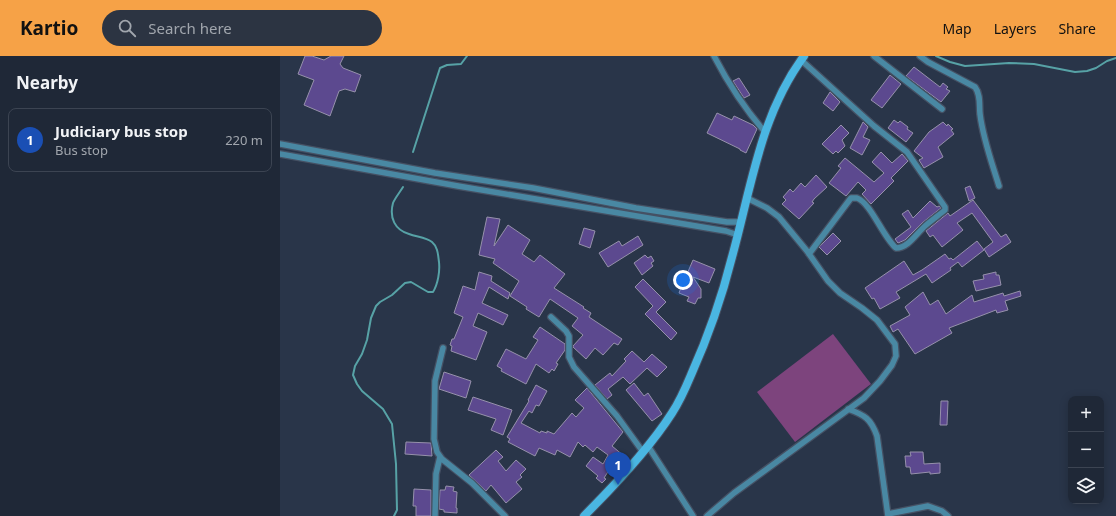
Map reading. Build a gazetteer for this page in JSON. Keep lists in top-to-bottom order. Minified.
{"page":{"header":"Kartio","search":"Search here","nav":["Map","Layers","Share"],"heading":"Nearby","list":[{"mark":"1","name":"Judiciary bus stop","note":"Bus stop","value":"220 m"}],"map_buttons":["+","−"],"pins":"1"}}
